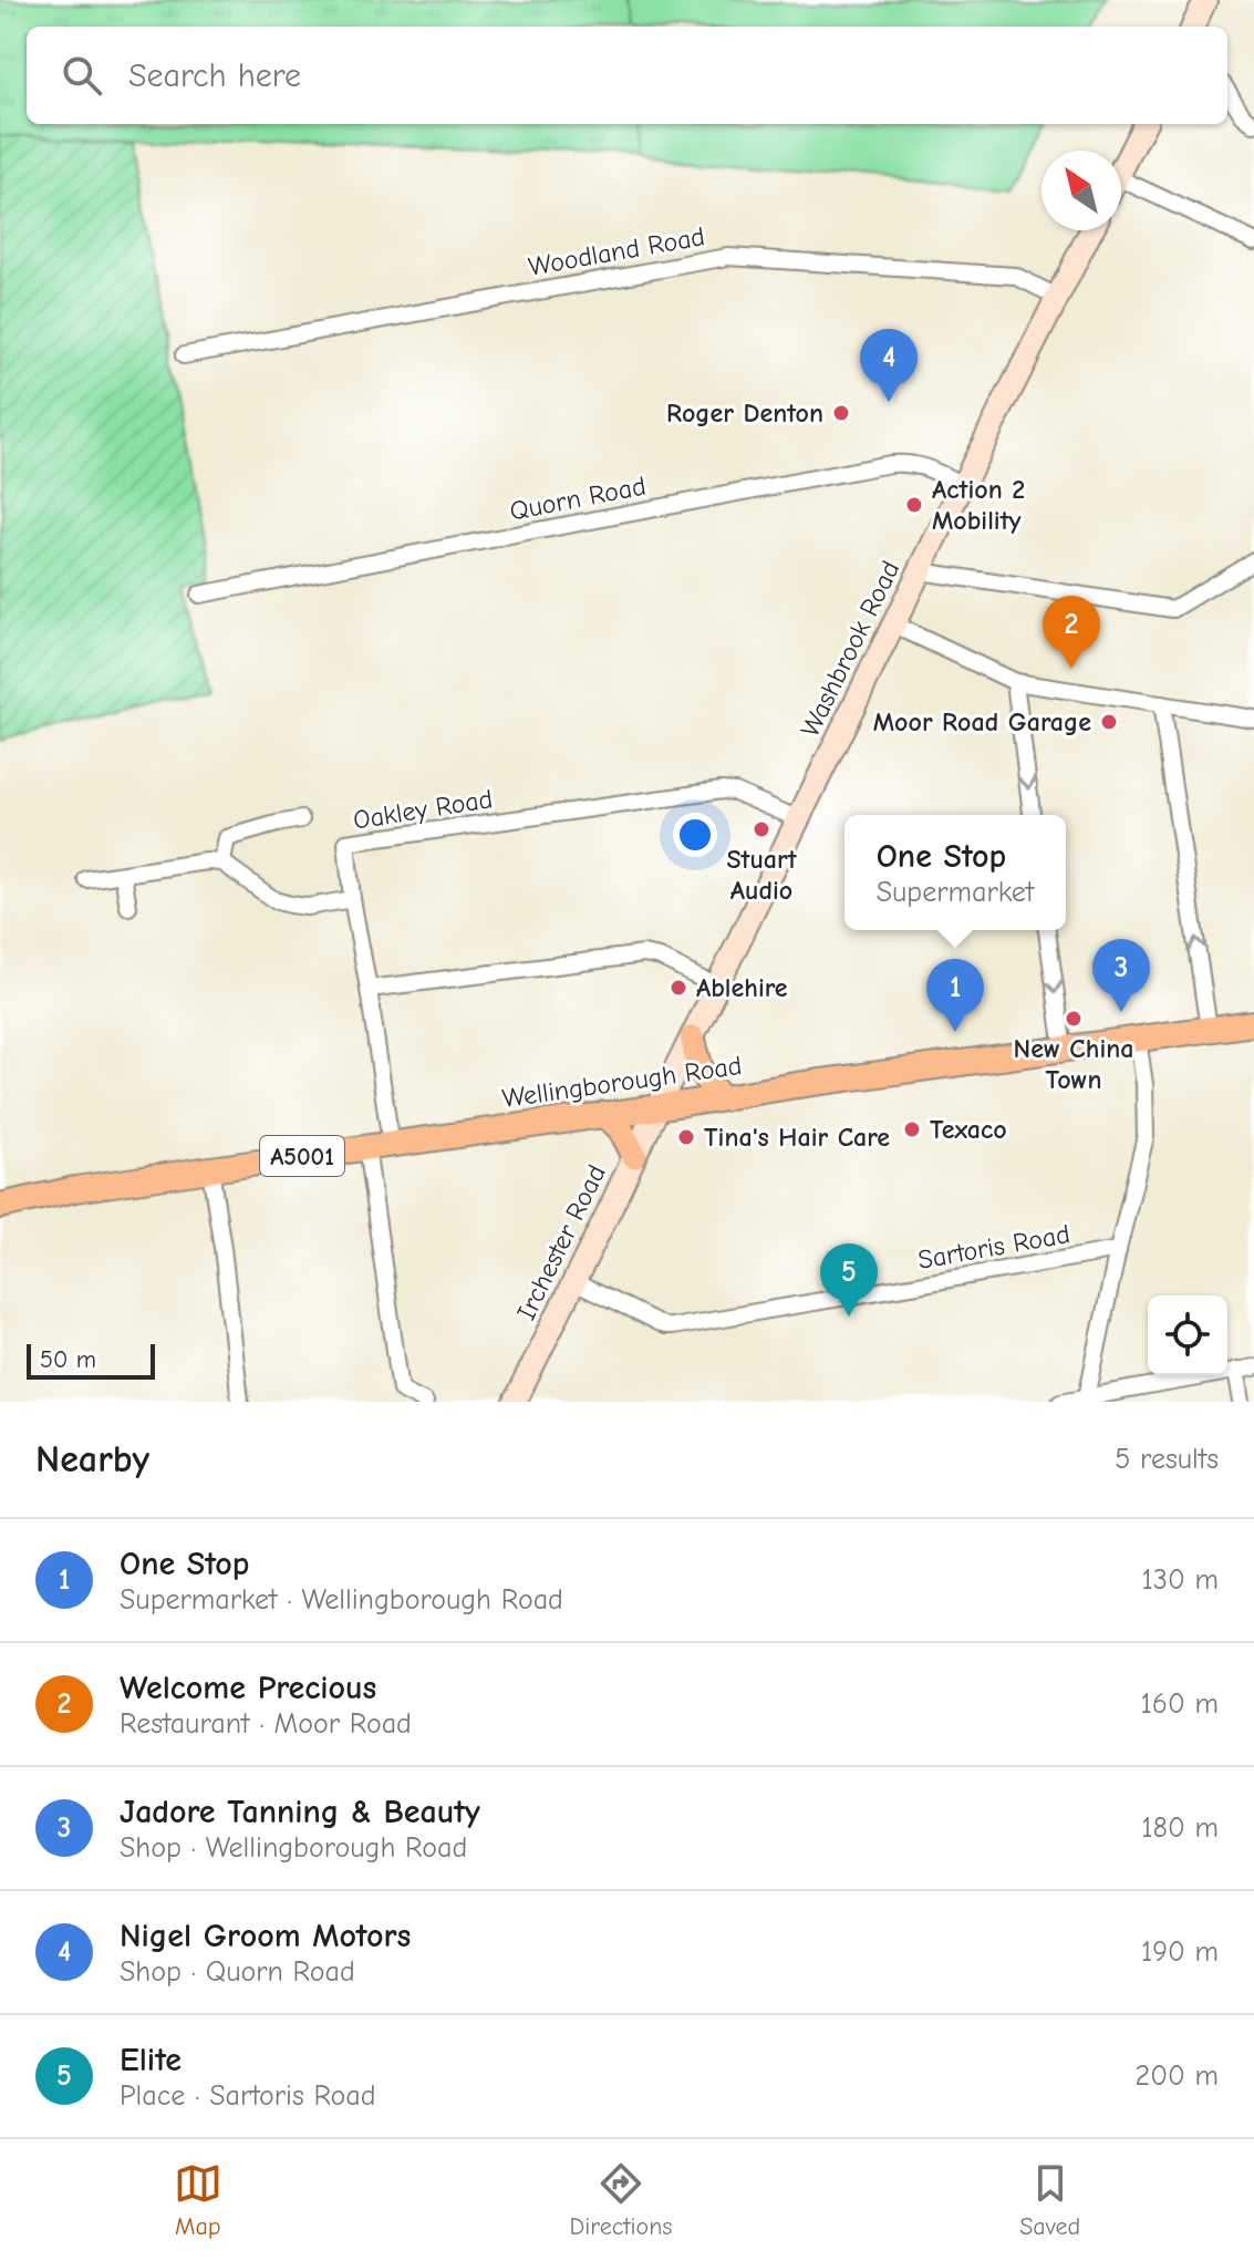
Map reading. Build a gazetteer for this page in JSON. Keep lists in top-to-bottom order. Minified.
{"streets":{"main road":["Washbrook Road","Wellingborough Road","A5001","Irchester Road"],"street":["Woodland Road","Quorn Road","Oakley Road","Sartoris Road"]},"crossings":[["Woodland Road","Washbrook Road"],["Quorn Road","Washbrook Road"],["Washbrook Road","Oakley Road"],["Washbrook Road","Wellingborough Road"],["Washbrook Road","Irchester Road"],["Oakley Road","Wellingborough Road"],["Wellingborough Road","Irchester Road"],["Irchester Road","Sartoris Road"]],"places":["Roger Denton","Action 2 Mobility","Moor Road Garage","Stuart Audio","Ablehire","New China Town","Texaco","Tina's Hair Care"],"scale_bar":"50 m","north":"top left","page":{"search":"Search here","pins":["4","2","3","1","5"],"popup":["One Stop","Supermarket"],"scale":"50 m","heading":["Nearby","5 results"],"list":[{"mark":"1","name":"One Stop","note":"Supermarket · Wellingborough Road","value":"130 m"},{"mark":"2","name":"Welcome Precious","note":"Restaurant · Moor Road","value":"160 m"},{"mark":"3","name":"Jadore Tanning & Beauty","note":"Shop · Wellingborough Road","value":"180 m"},{"mark":"4","name":"Nigel Groom Motors","note":"Shop · Quorn Road","value":"190 m"},{"mark":"5","name":"Elite","note":"Place · Sartoris Road","value":"200 m"}],"nav":["Map","Directions","Saved"]}}
